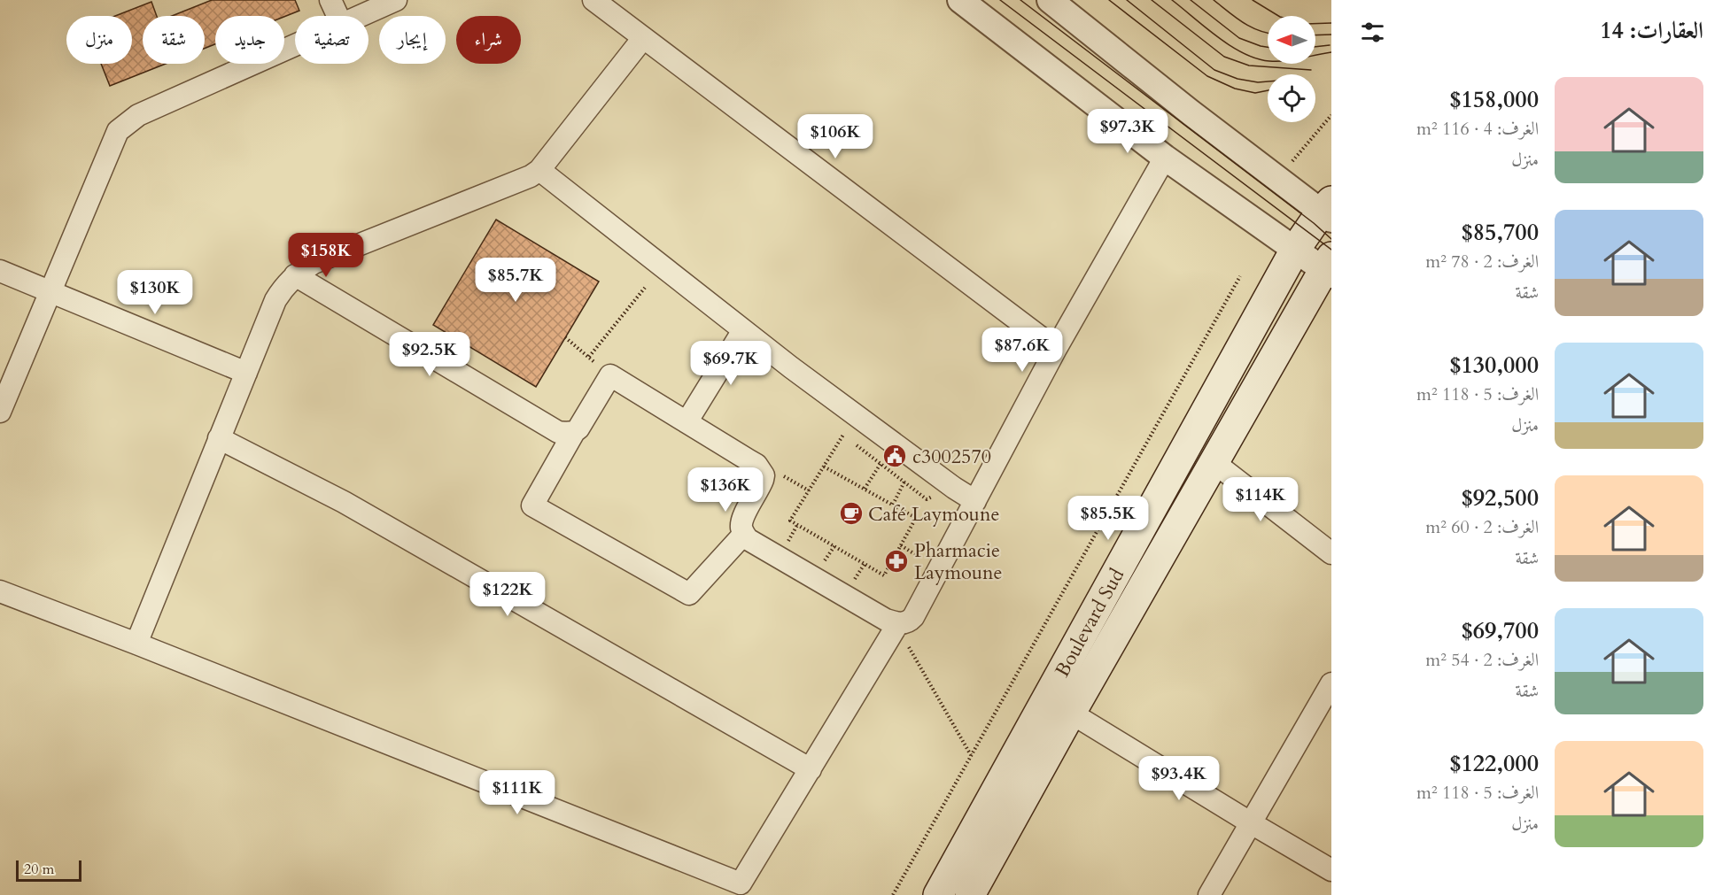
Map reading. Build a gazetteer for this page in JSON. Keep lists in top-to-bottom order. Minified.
{"streets":{"main road":["Boulevard Sud"]},"places":{"public building":["c3002570"],"cafe":["Café Laymoune"],"pharmacy":["Pharmacie Laymoune"]},"scale_bar":"20 m","north":"left","page":{"heading":"العقارات: 14","chip":["شراء","إيجار","تصفية","جديد","شقة","منزل"],"list":[{"name":"$158,000","note":"الغرف: 4 · 116 m² · منزل"},{"name":"$85,700","note":"الغرف: 2 · 78 m² · شقة"},{"name":"$130,000","note":"الغرف: 5 · 118 m² · منزل"},{"name":"$92,500","note":"الغرف: 2 · 60 m² · شقة"},{"name":"$69,700","note":"الغرف: 2 · 54 m² · شقة"},{"name":"$122,000","note":"الغرف: 5 · 118 m² · منزل"}],"price":["$97.3K","$106K","$158K","$85.7K","$130K","$87.6K","$92.5K","$69.7K","$136K","$114K","$85.5K","$122K","$93.4K","$111K"],"scale":"20 m"}}
